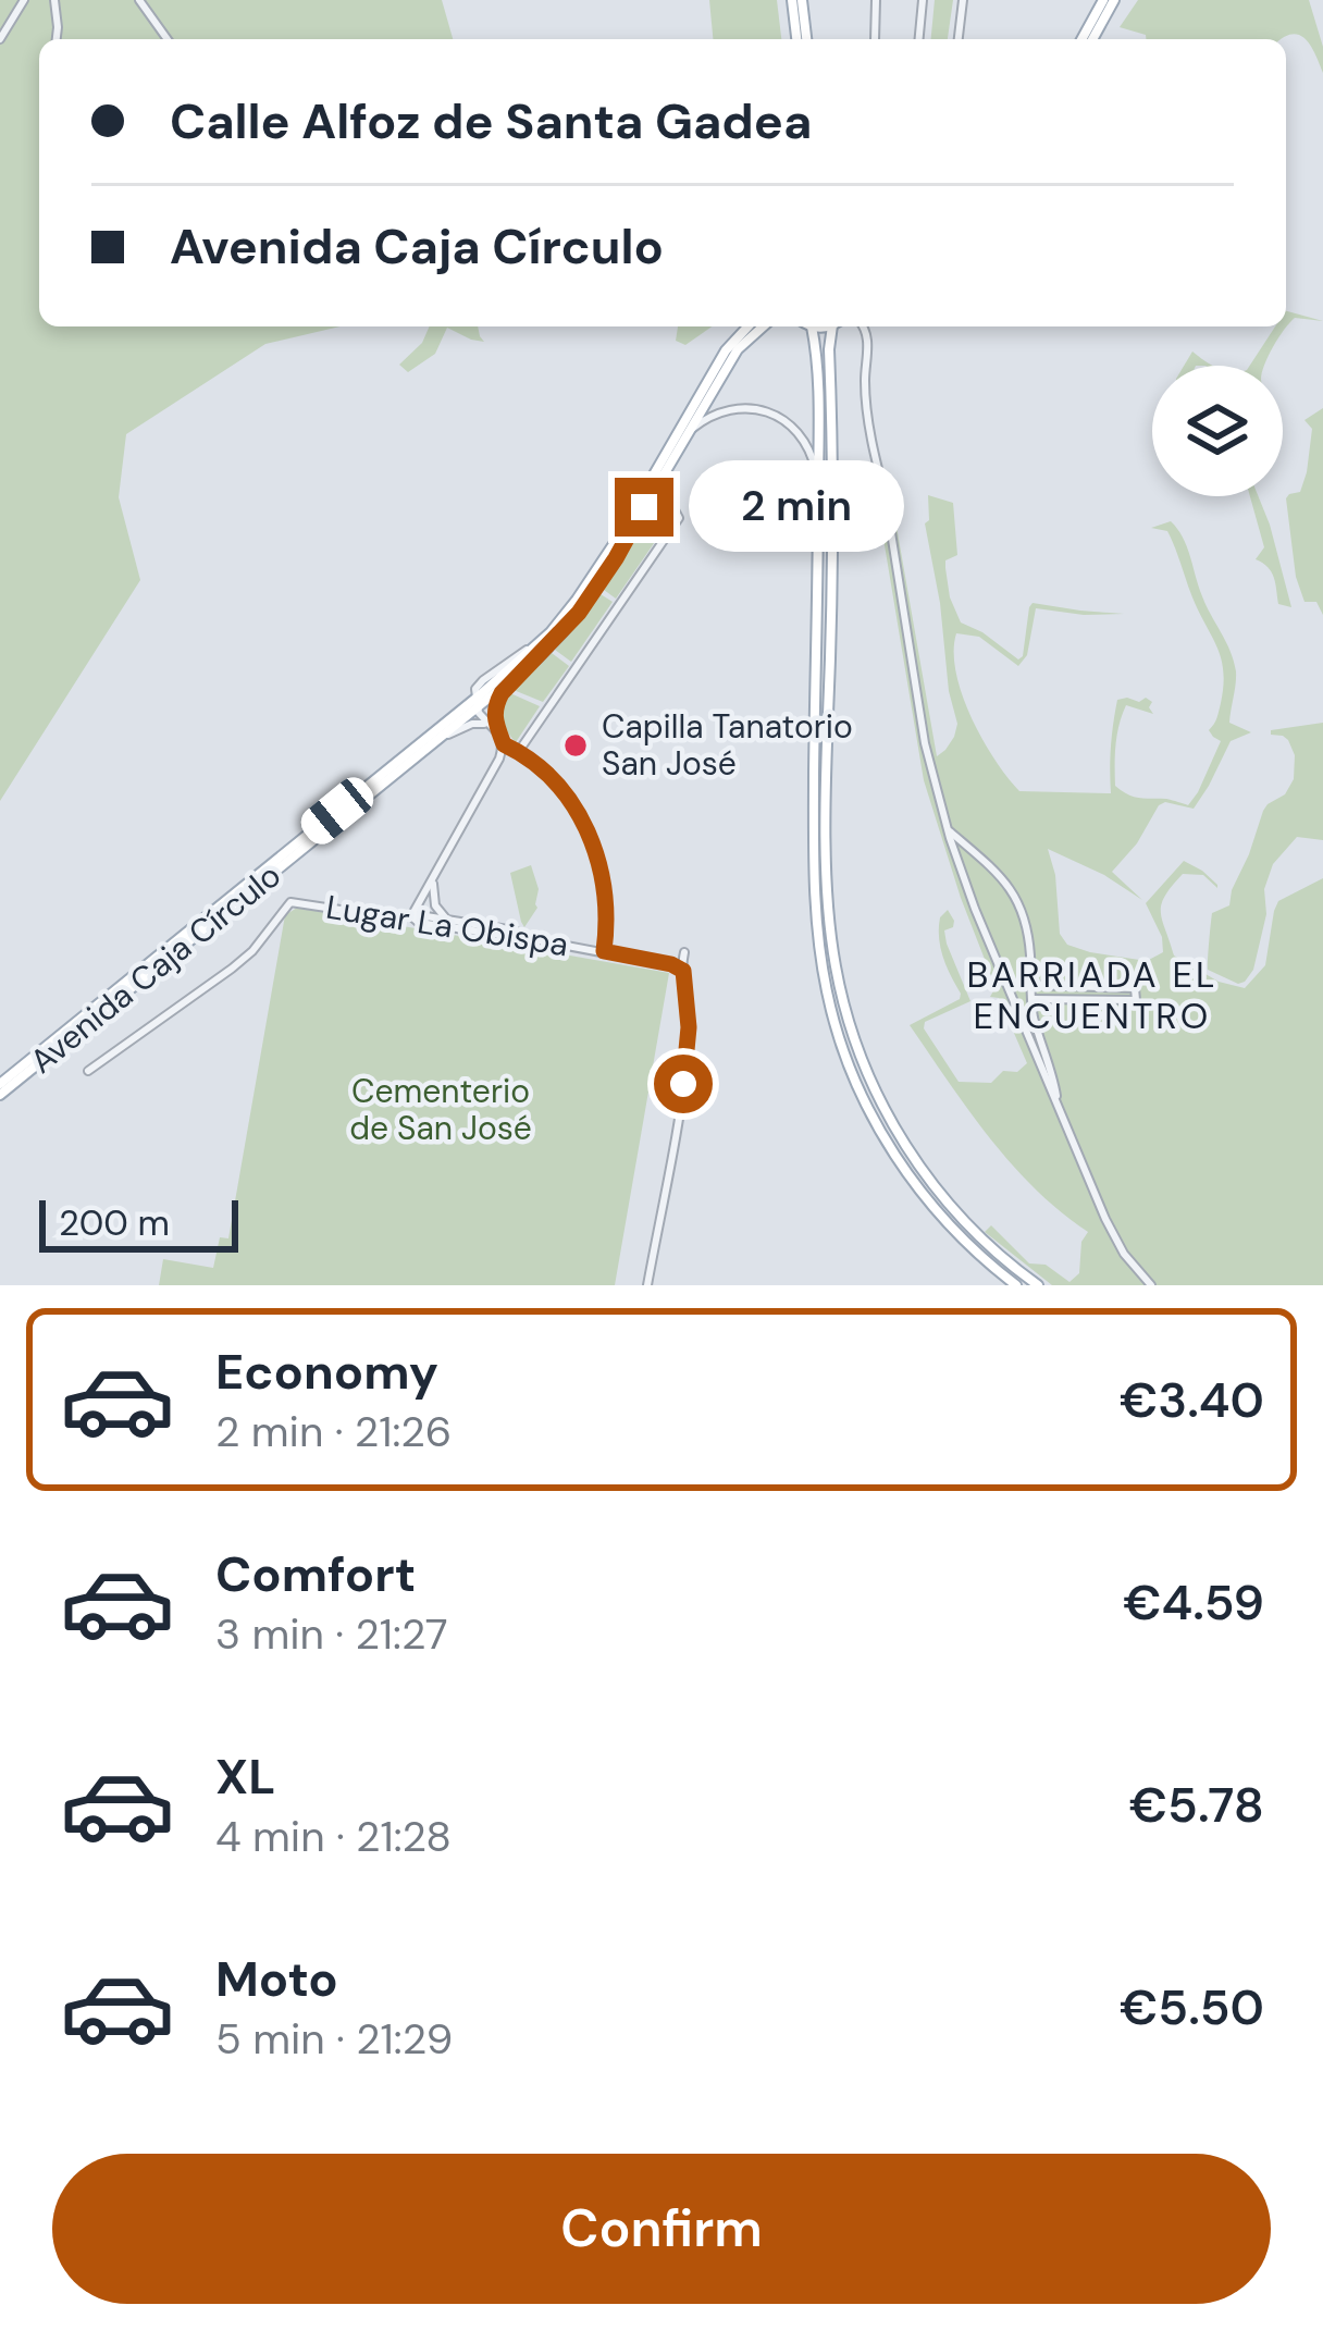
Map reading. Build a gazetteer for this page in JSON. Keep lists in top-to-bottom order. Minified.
{"streets":{"main road":["Avenida Caja Círculo"],"street":["Lugar La Obispa"]},"districts":["BARRIADA EL ENCUENTRO"],"parks":["Cementerio de San José"],"places":["Capilla Tanatorio San José"],"scale_bar":"200 m","page":{"banner":["Calle Alfoz de Santa Gadea","Avenida Caja Círculo"],"bubble":"2 min","scale":"200 m","list":[{"name":"Economy","note":"2 min · 21:26","value":"€3.40"},{"name":"Comfort","note":"3 min · 21:27","value":"€4.59"},{"name":"XL","note":"4 min · 21:28","value":"€5.78"},{"name":"Moto","note":"5 min · 21:29","value":"€5.50"}],"buttons":"Confirm"}}
